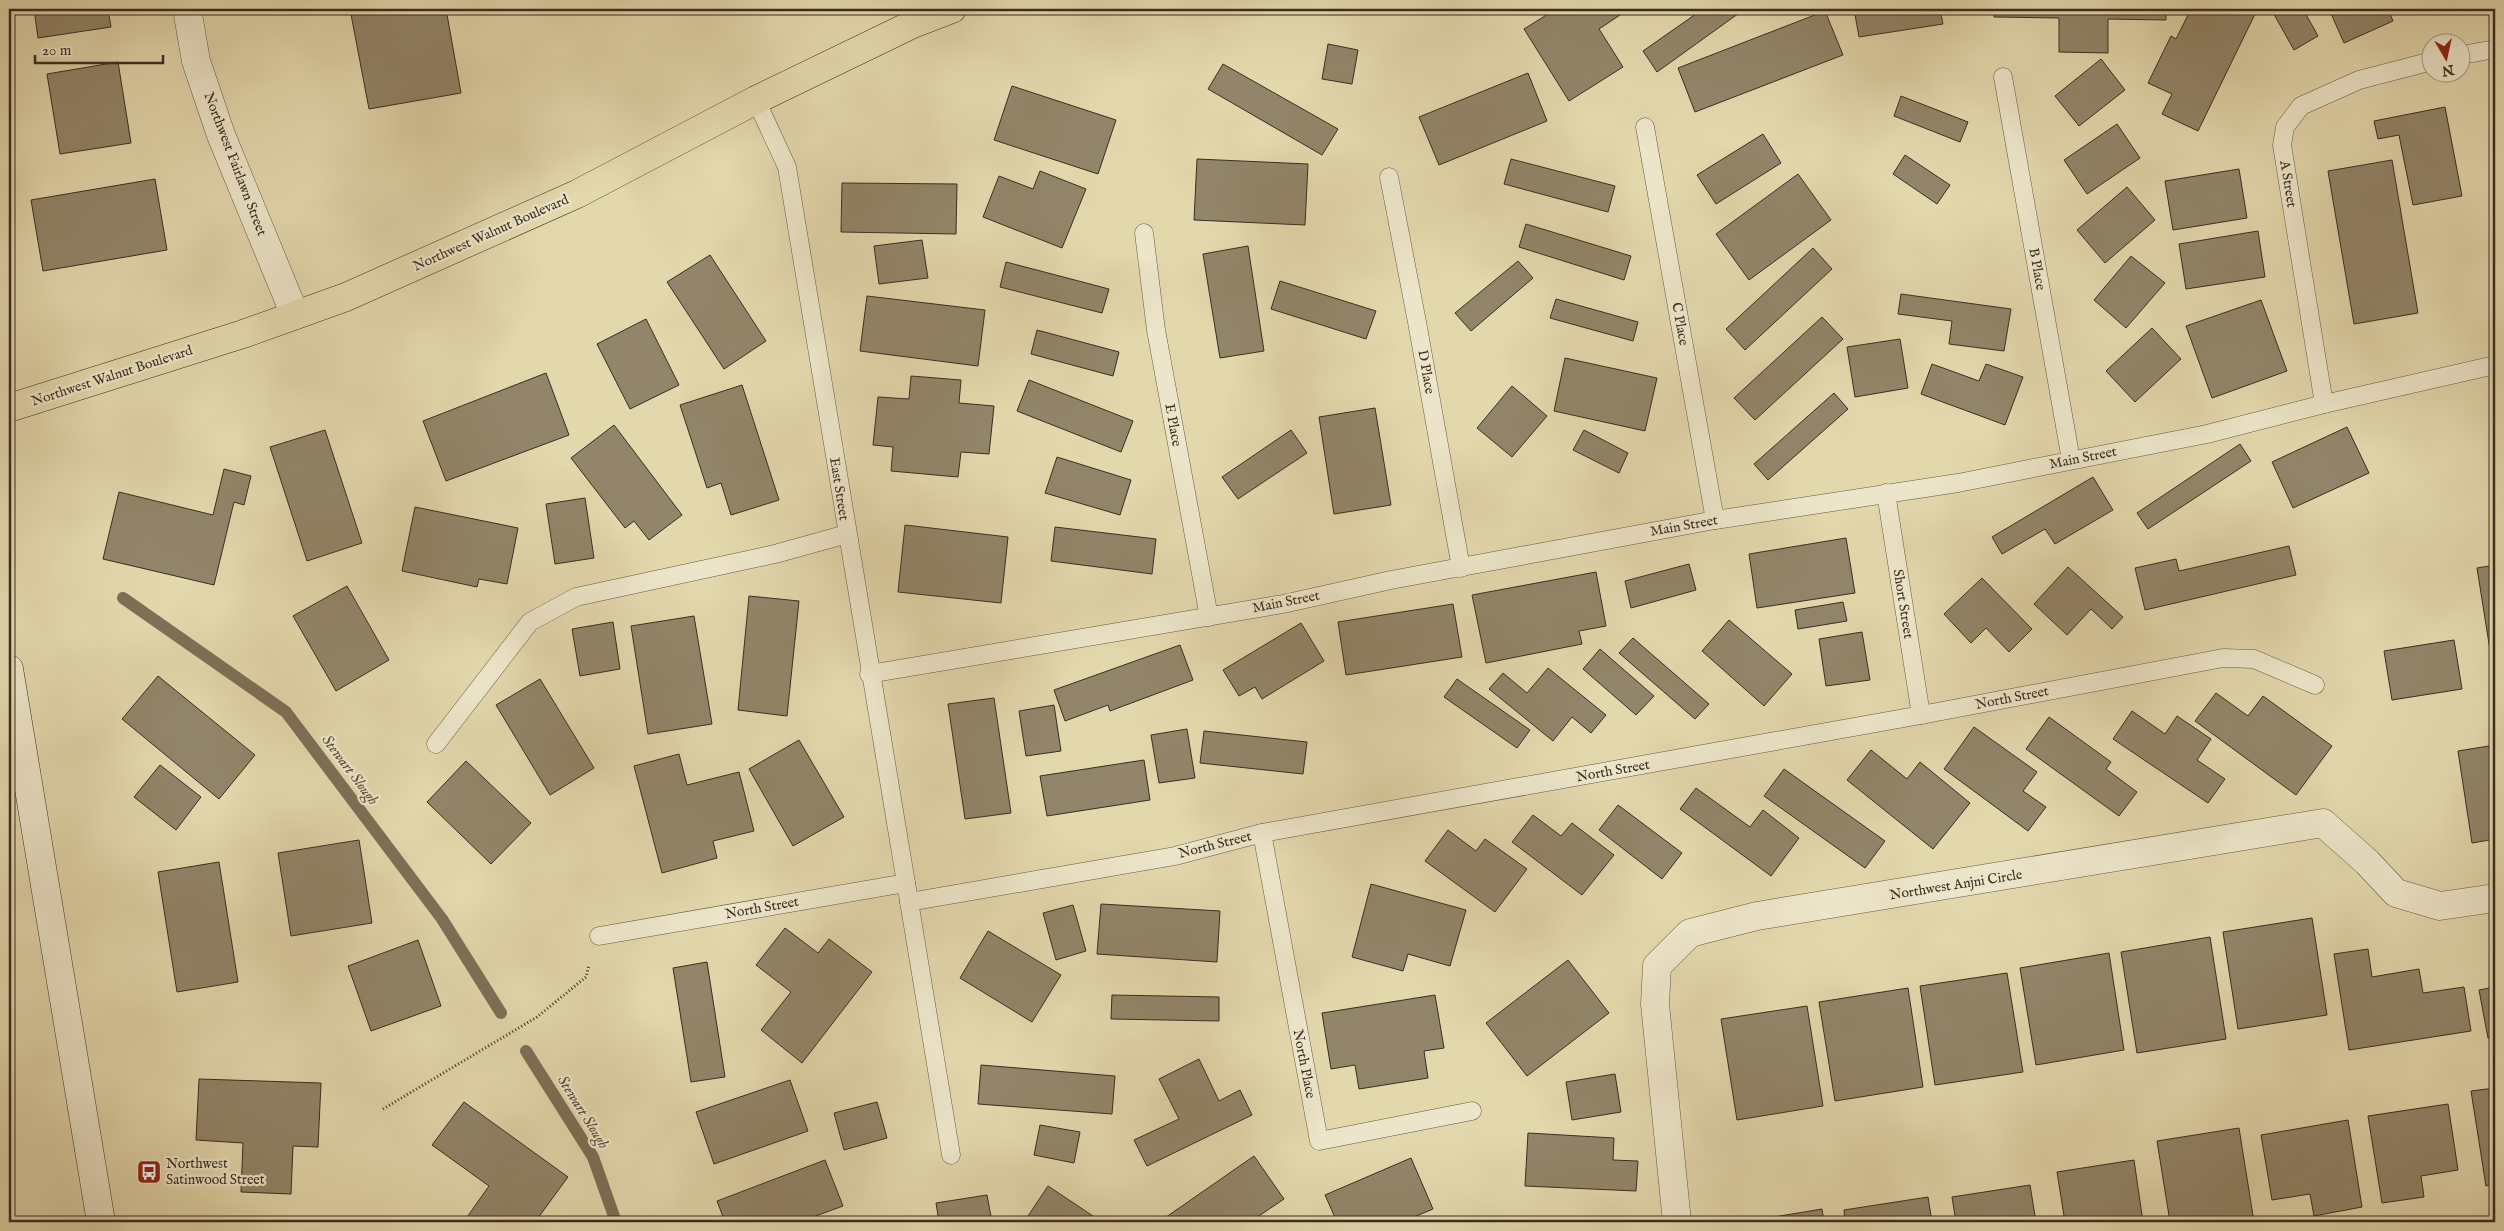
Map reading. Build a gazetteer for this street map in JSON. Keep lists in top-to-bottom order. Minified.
{"streets":{"main road":["Northwest Walnut Boulevard"],"street":["Northwest Fairlawn Street","Northwest Anjni Circle"],"lane":["A Street","B Place","C Place","D Place","E Place","Main Street","East Street","Short Street","North Street","North Place"]},"crossings":[["Northwest Fairlawn Street","Northwest Walnut Boulevard"],["A Street","Main Street"],["Northwest Walnut Boulevard","East Street"],["B Place","Main Street"],["C Place","Main Street"],["D Place","Main Street"],["E Place","Main Street"],["Main Street","East Street"],["Main Street","Short Street"],["East Street","North Street"],["Short Street","North Street"],["North Street","North Place"]],"water":["Stewart Slough"],"places":{"bus stop":["Northwest Satinwood Street"]},"scale_bar":"20 m","north":"bottom"}
